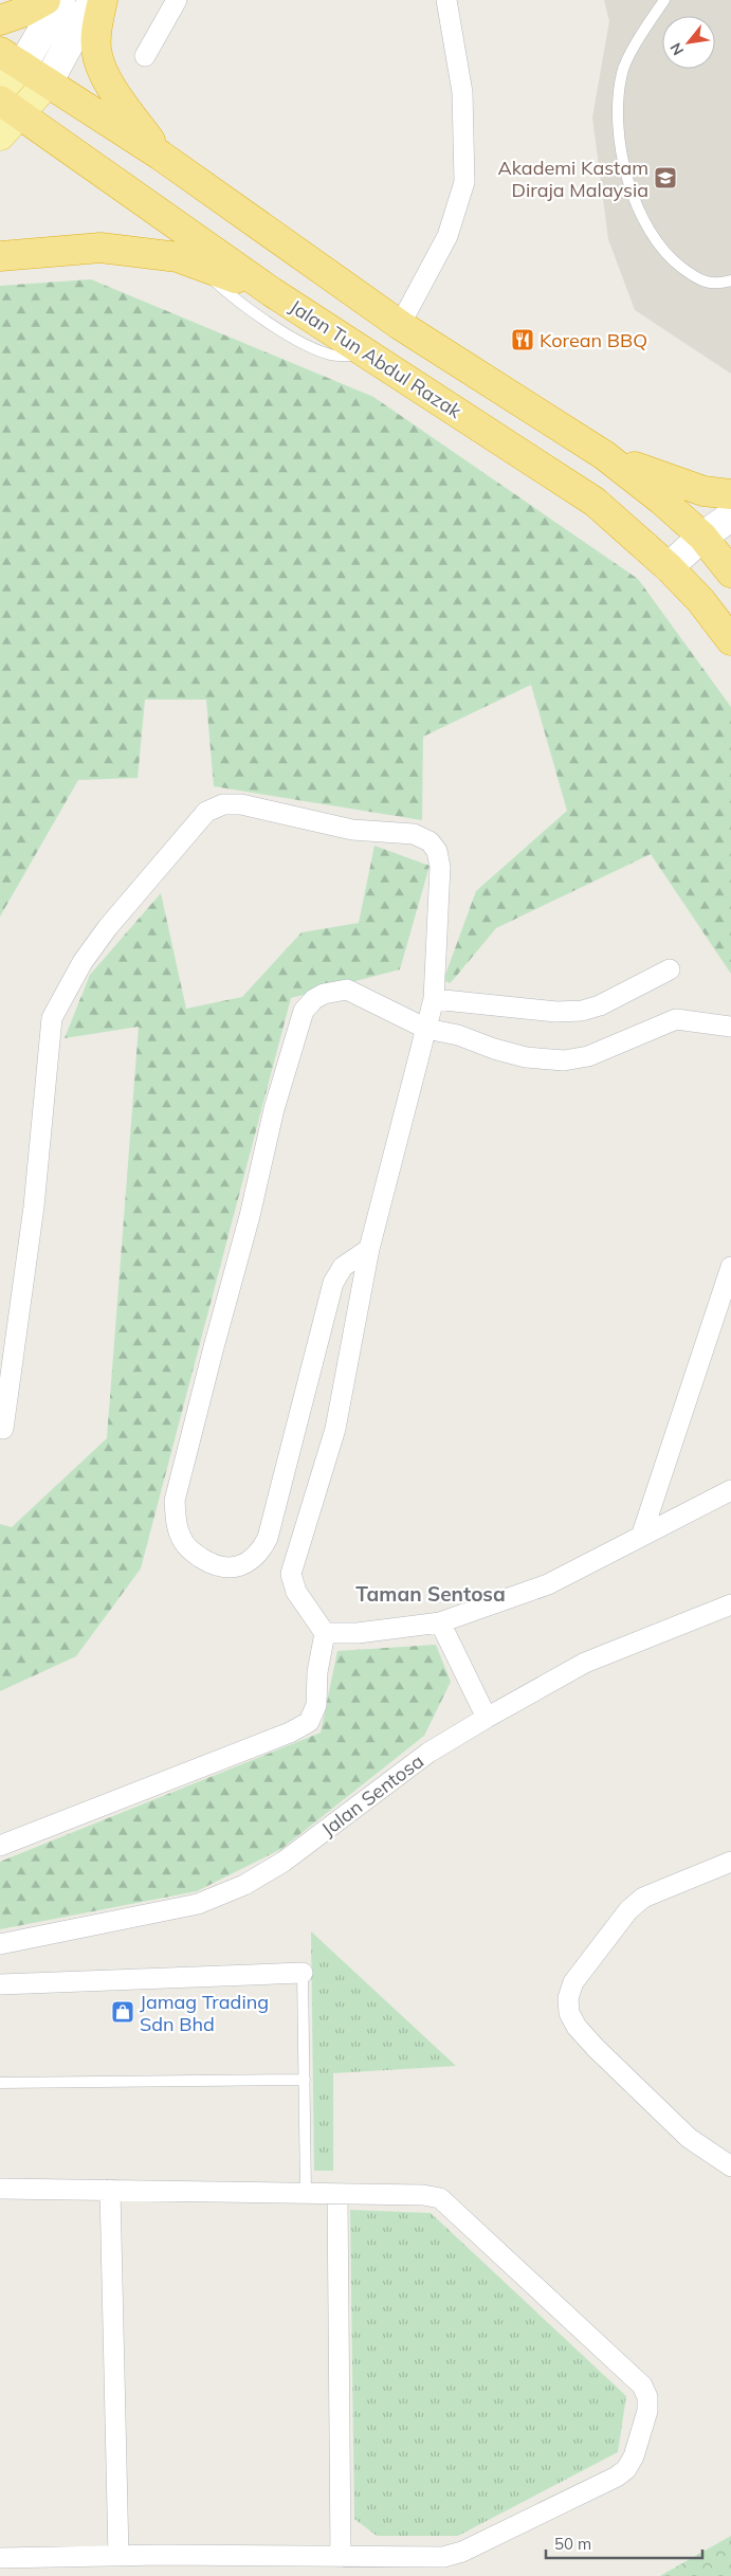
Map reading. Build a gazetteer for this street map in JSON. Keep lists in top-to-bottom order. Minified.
{"streets":{"highway":["Jalan Tun Abdul Razak"],"street":["Jalan Sentosa"]},"districts":["Taman Sentosa"],"places":{"school or university":["Akademi Kastam Diraja Malaysia"],"restaurant":["Korean BBQ"],"shop":["Jamag Trading Sdn Bhd"]},"scale_bar":"50 m","north":"bottom left"}
